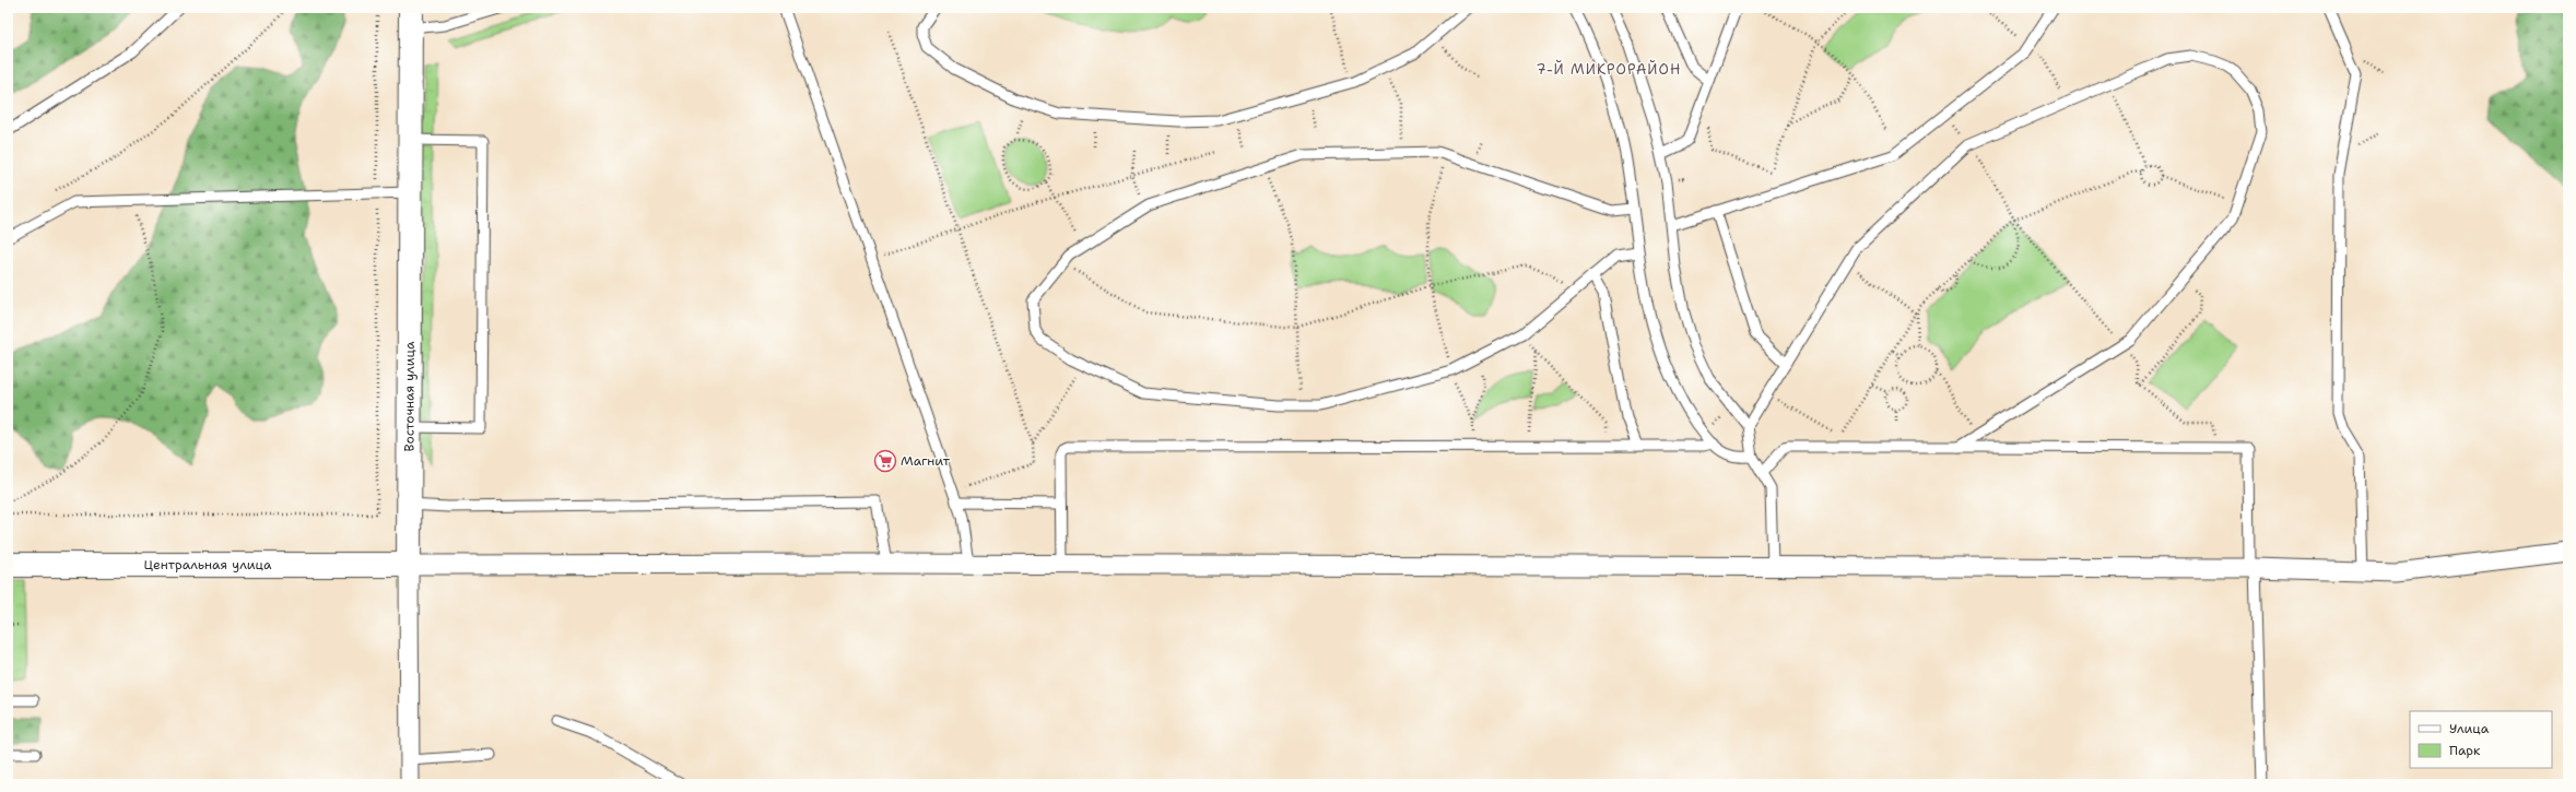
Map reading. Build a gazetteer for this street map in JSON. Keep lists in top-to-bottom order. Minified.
{"streets":{"main road":["Восточная улица","Центральная улица"]},"crossings":[["Восточная улица","Центральная улица"]],"districts":["7-Й МИКРОРАЙОН"],"places":{"supermarket":["Магнит"]},"legend":["Улица","Парк"]}
